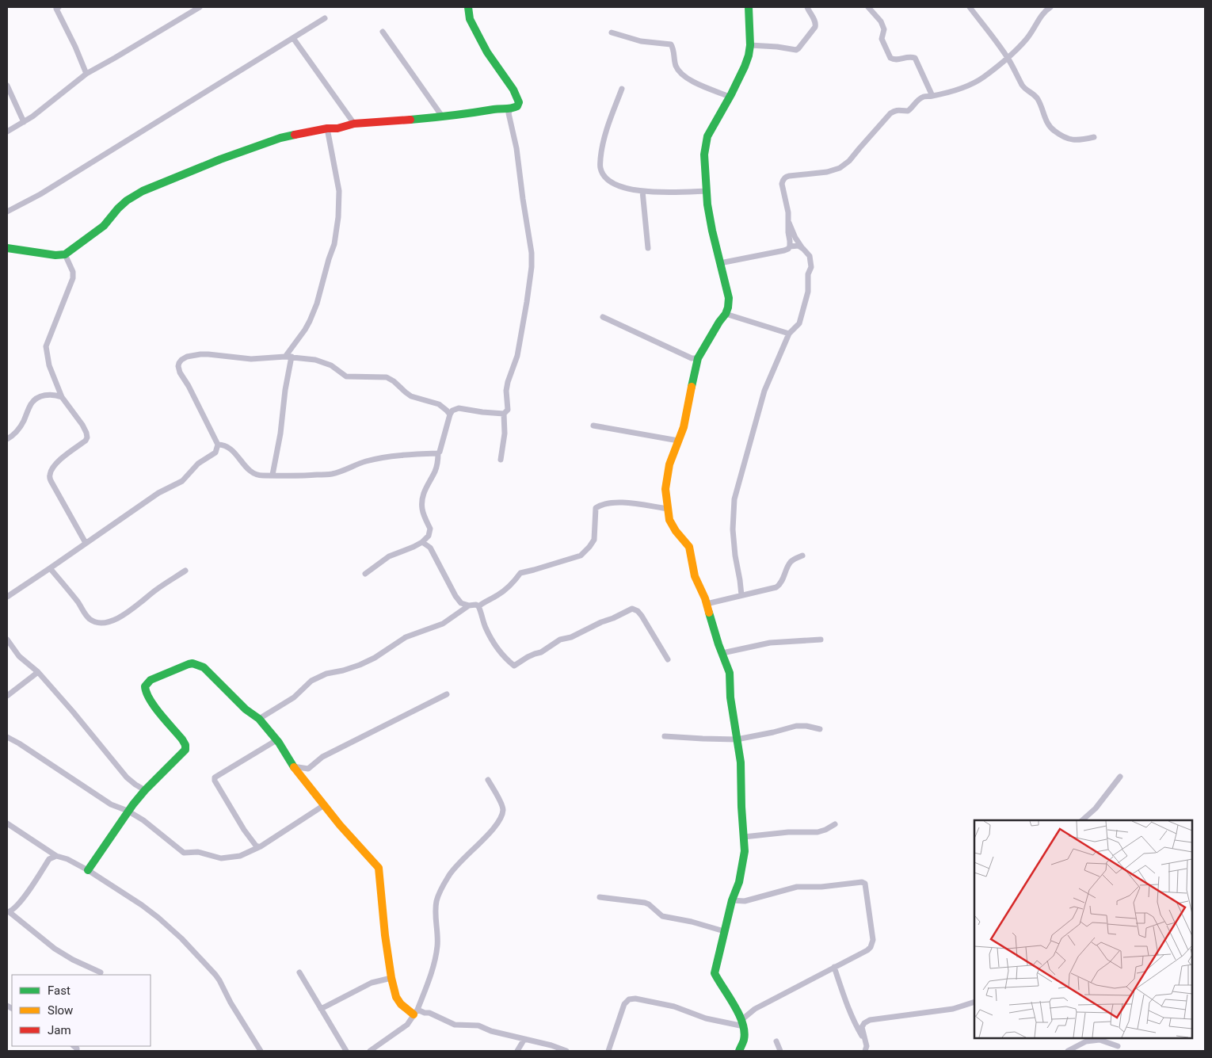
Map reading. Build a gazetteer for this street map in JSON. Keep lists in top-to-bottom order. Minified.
{"legend":["Fast","Slow","Jam"]}
